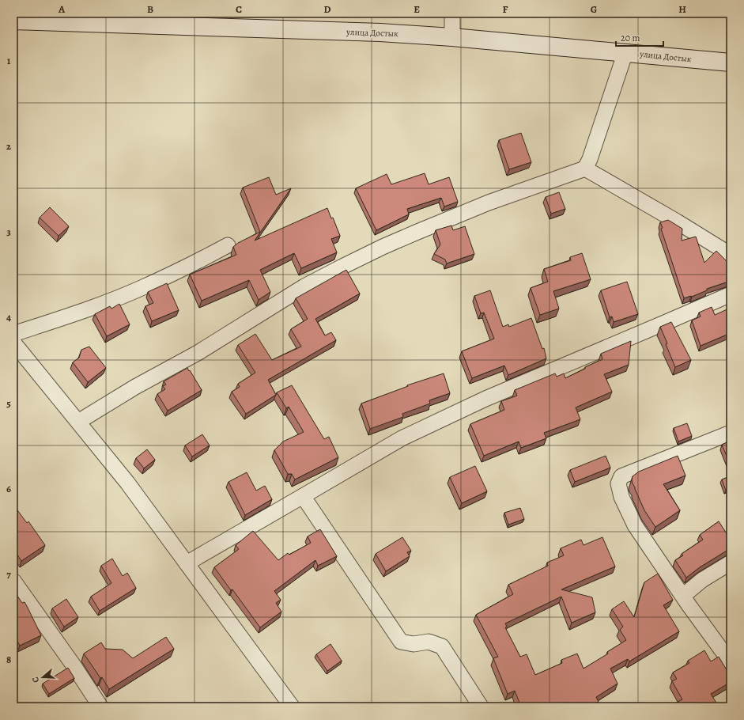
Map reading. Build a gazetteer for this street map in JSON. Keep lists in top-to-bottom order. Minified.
{"streets":{"main road":["улица Достык"]},"scale_bar":"20 m","north":"left","grid":{"columns":["A","B","C","D","E","F","G","H"],"rows":["1","2","3","4","5","6","7","8"]}}
